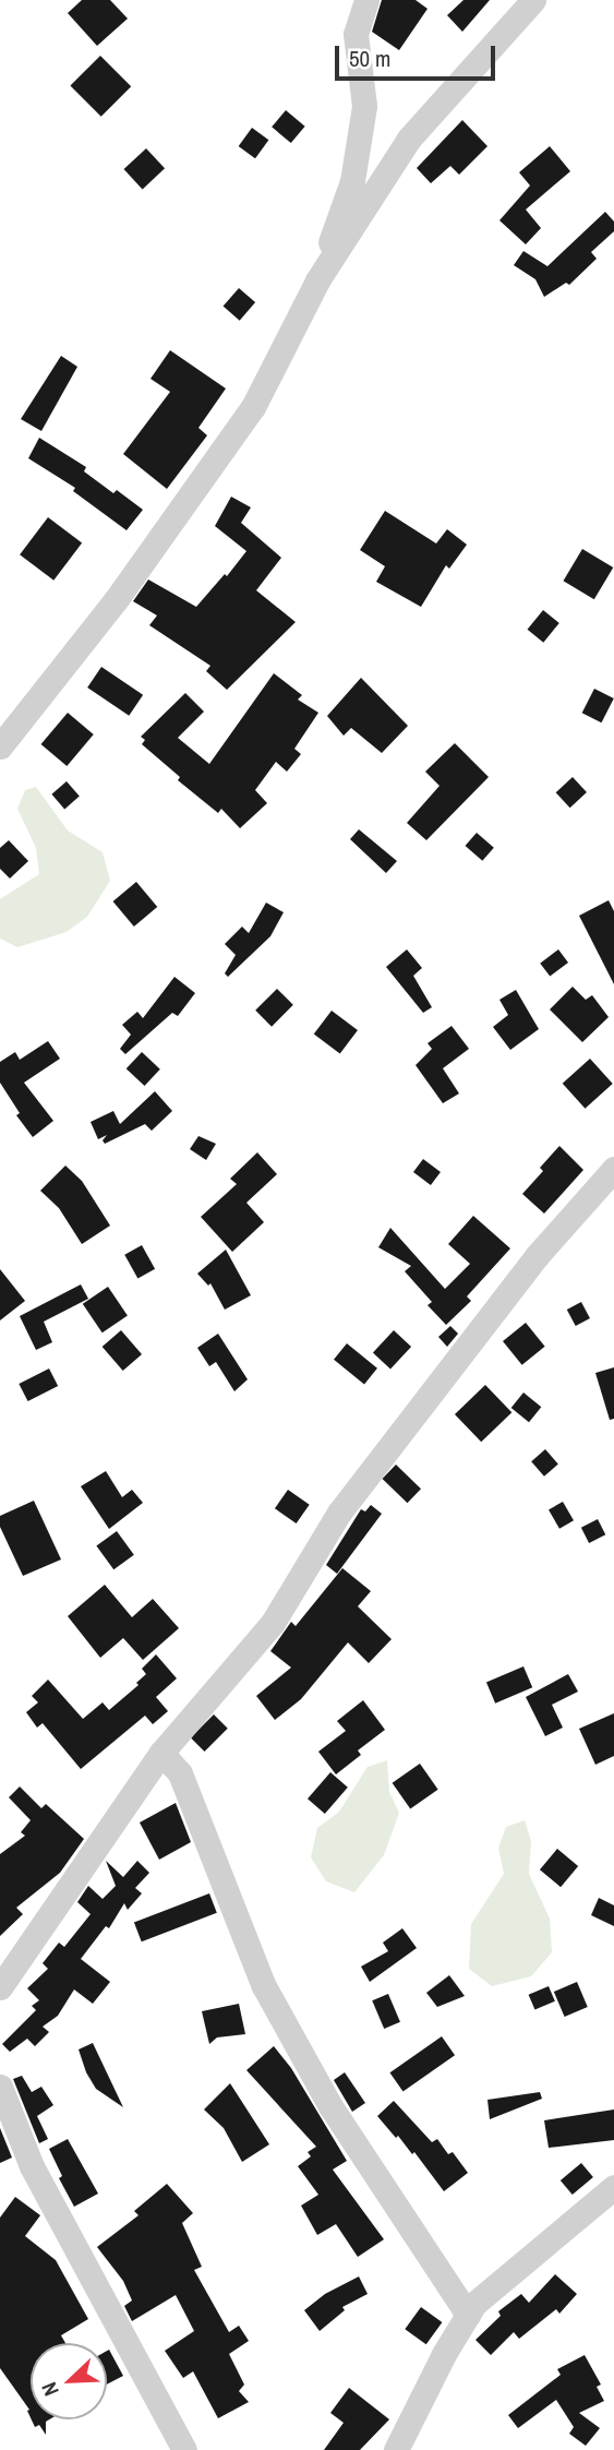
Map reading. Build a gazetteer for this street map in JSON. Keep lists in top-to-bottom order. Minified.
{"scale_bar":"50 m","north":"bottom left"}
